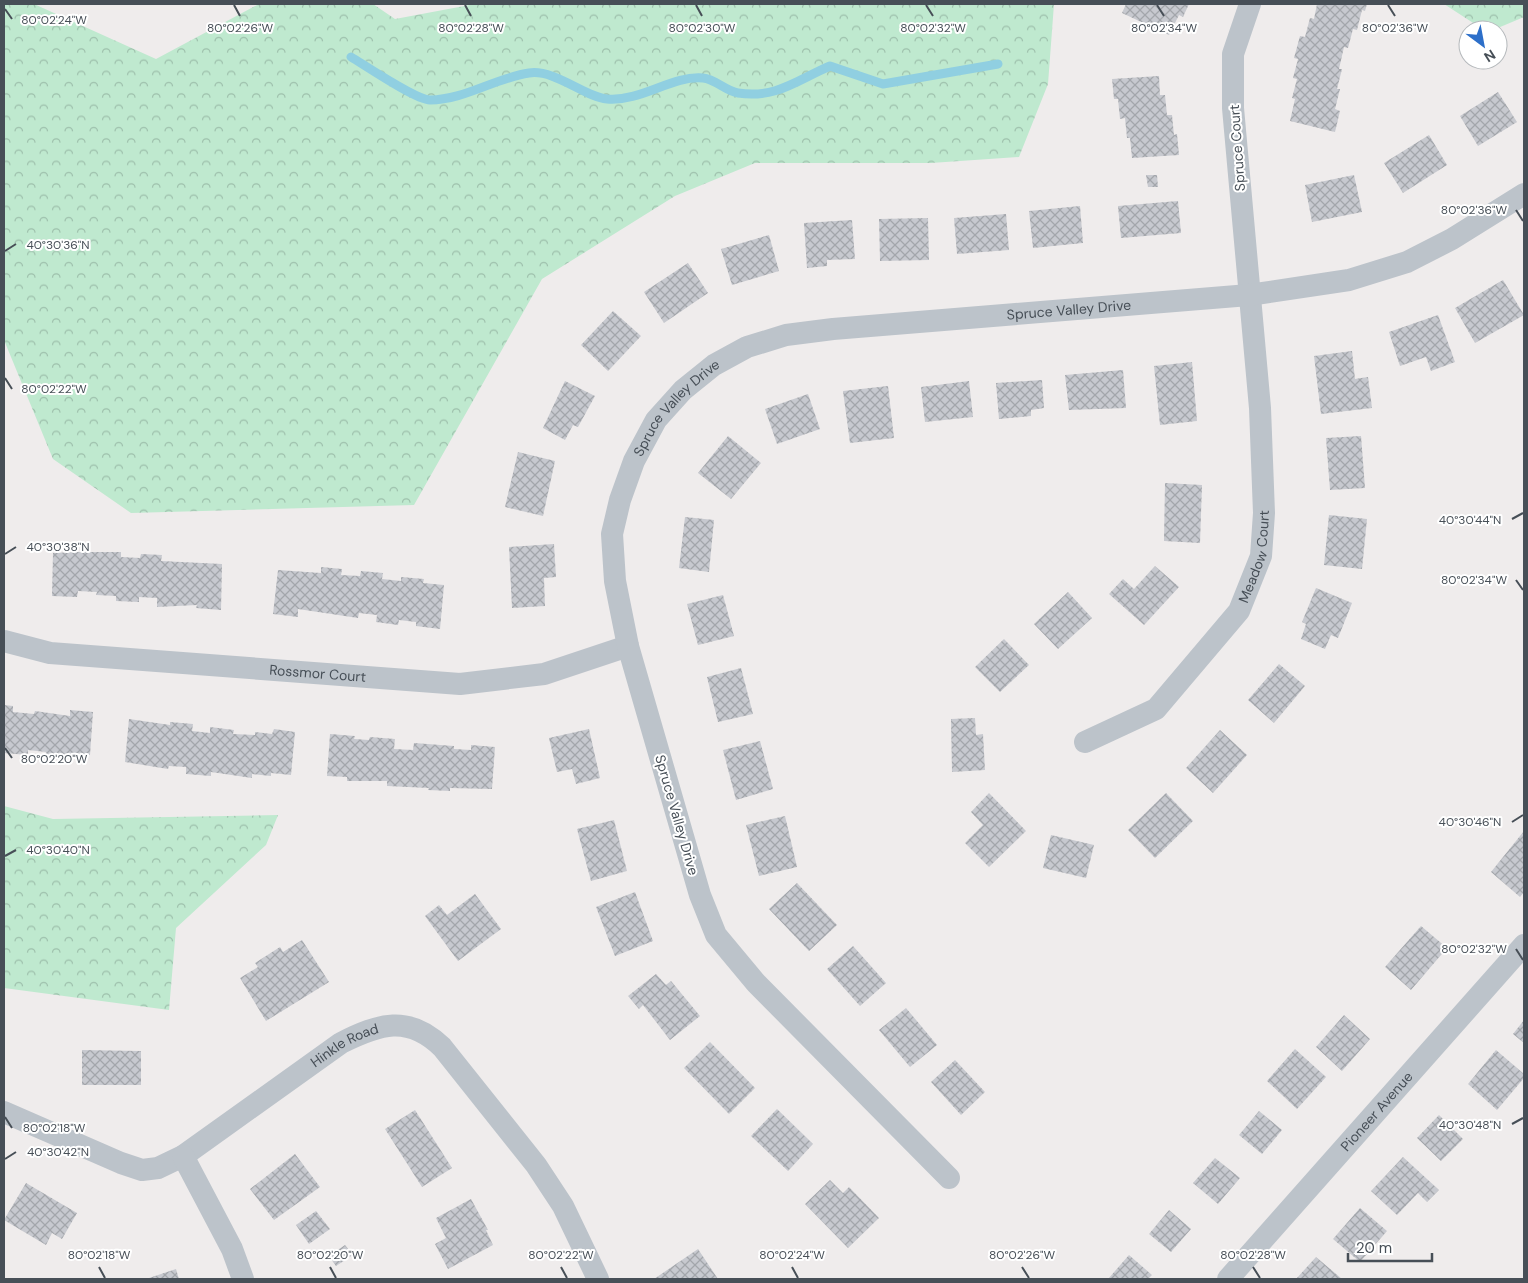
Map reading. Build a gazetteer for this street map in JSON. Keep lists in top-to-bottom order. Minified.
{"streets":{"street":["Spruce Court","Spruce Valley Drive","Meadow Court","Rossmor Court","Hinkle Road","Pioneer Avenue"]},"crossings":[["Spruce Court","Spruce Valley Drive"],["Spruce Court","Meadow Court"],["Spruce Valley Drive","Meadow Court"],["Spruce Valley Drive","Rossmor Court"]],"scale_bar":"20 m","north":"bottom right","coordinates":["80°02'24\"W","80°02'26\"W","80°02'28\"W","80°02'30\"W","80°02'32\"W","80°02'34\"W","80°02'36\"W","40°30'36\"N","80°02'22\"W","40°30'44\"N","40°30'38\"N","80°02'20\"W","40°30'46\"N","40°30'40\"N","40°30'48\"N","80°02'18\"W","40°30'42\"N"]}
